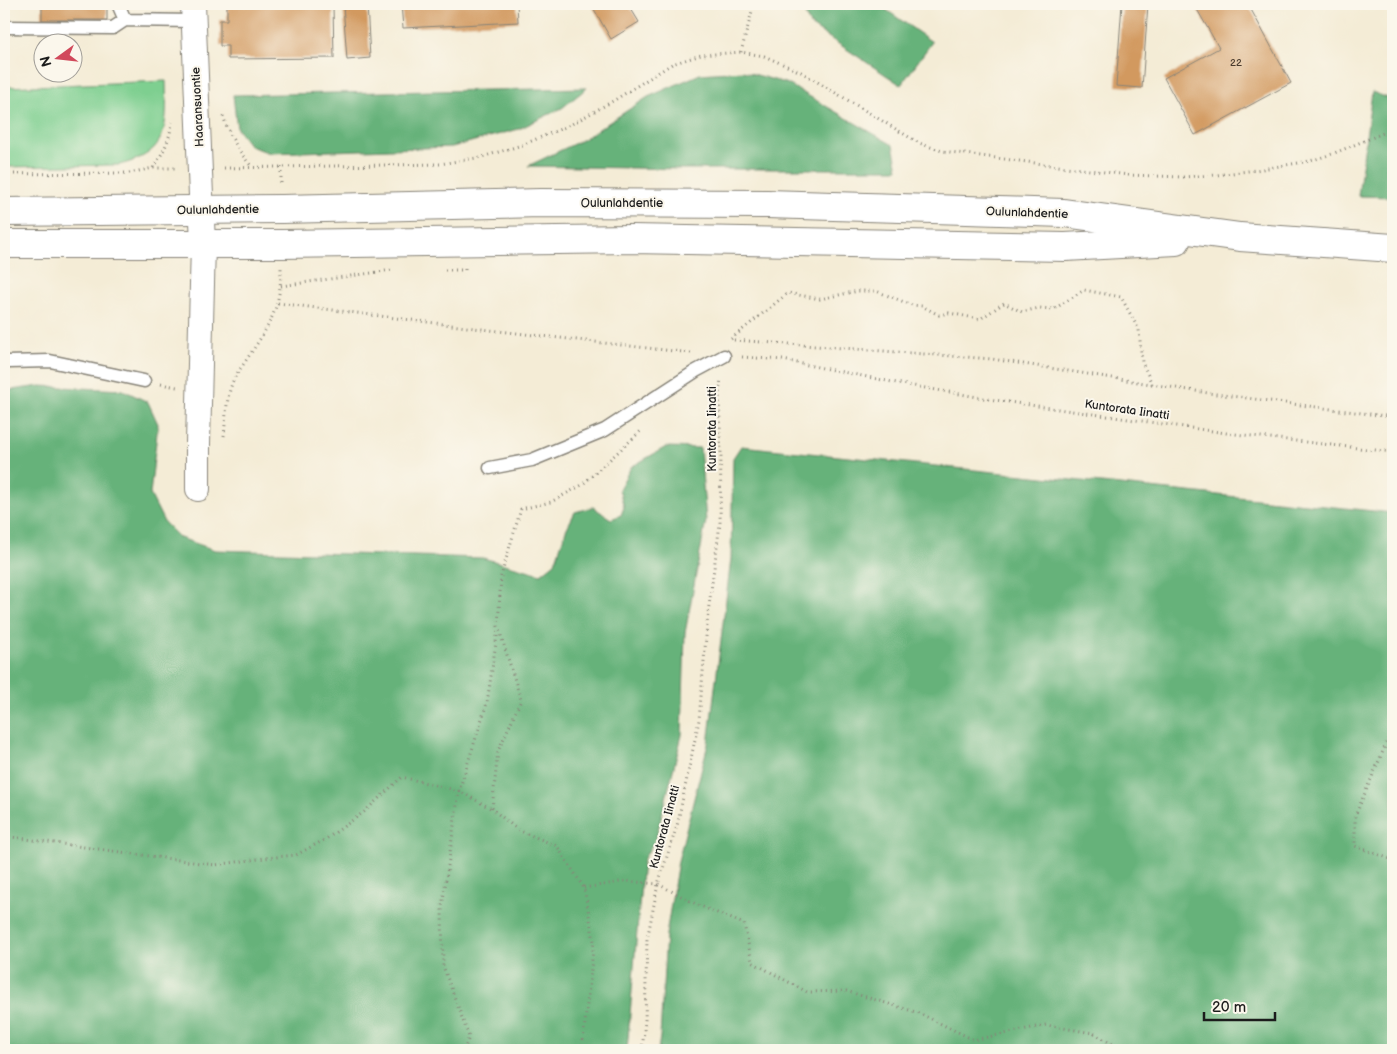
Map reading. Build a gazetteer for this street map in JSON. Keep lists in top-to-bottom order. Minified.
{"streets":{"main road":["Oulunlahdentie"],"street":["Haaransuontie"],"path":["Kuntorata Iinatti"]},"crossings":[["Haaransuontie","Oulunlahdentie"]],"house_numbers":["22"],"scale_bar":"20 m","north":"left"}
